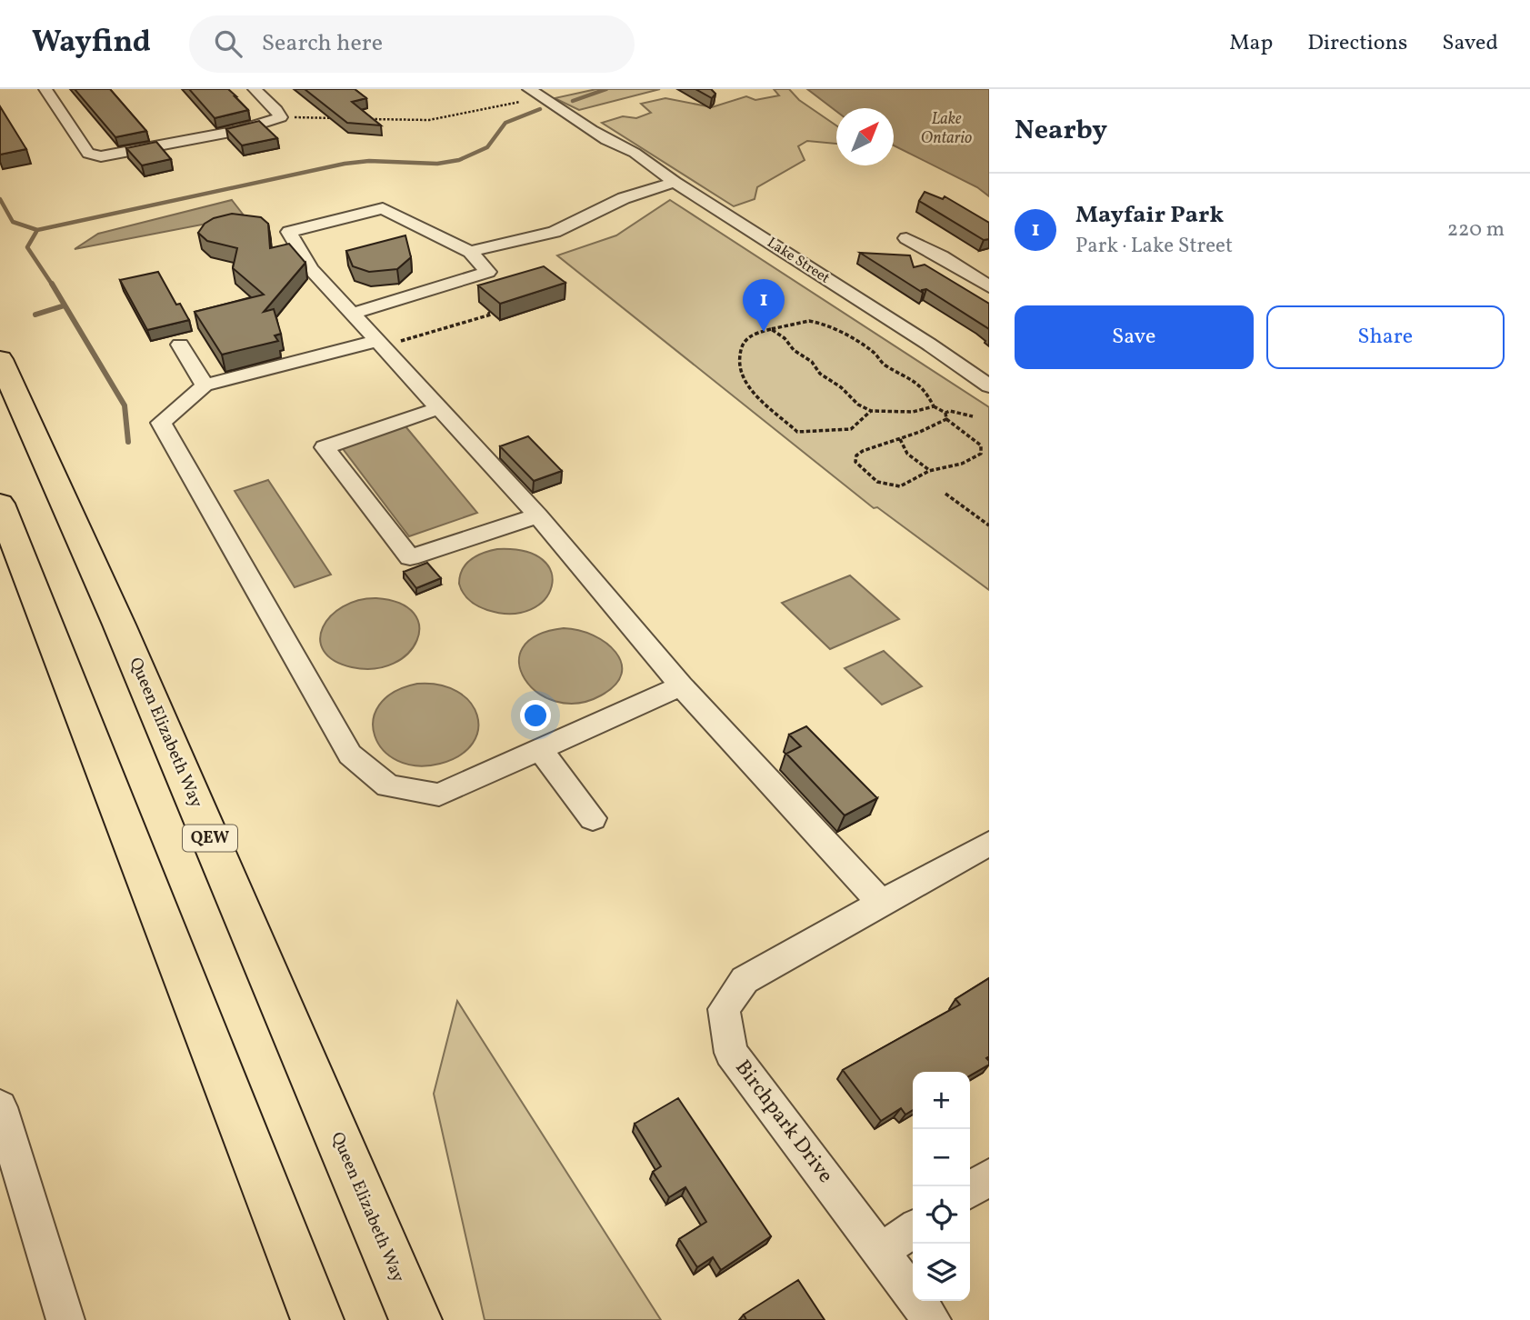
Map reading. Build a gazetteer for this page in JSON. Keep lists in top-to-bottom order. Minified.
{"streets":{"highway":["Queen Elizabeth Way","QEW"],"street":["Lake Street","Birchpark Drive"]},"water":["Lake Ontario"],"north":"top right","page":{"header":"Wayfind","search":"Search here","nav":["Map","Directions","Saved"],"heading":"Nearby","list":[{"mark":"1","name":"Mayfair Park","note":"Park · Lake Street","value":"220 m"}],"pins":"1","buttons":["Save","Share"],"map_buttons":["+","−"]}}
